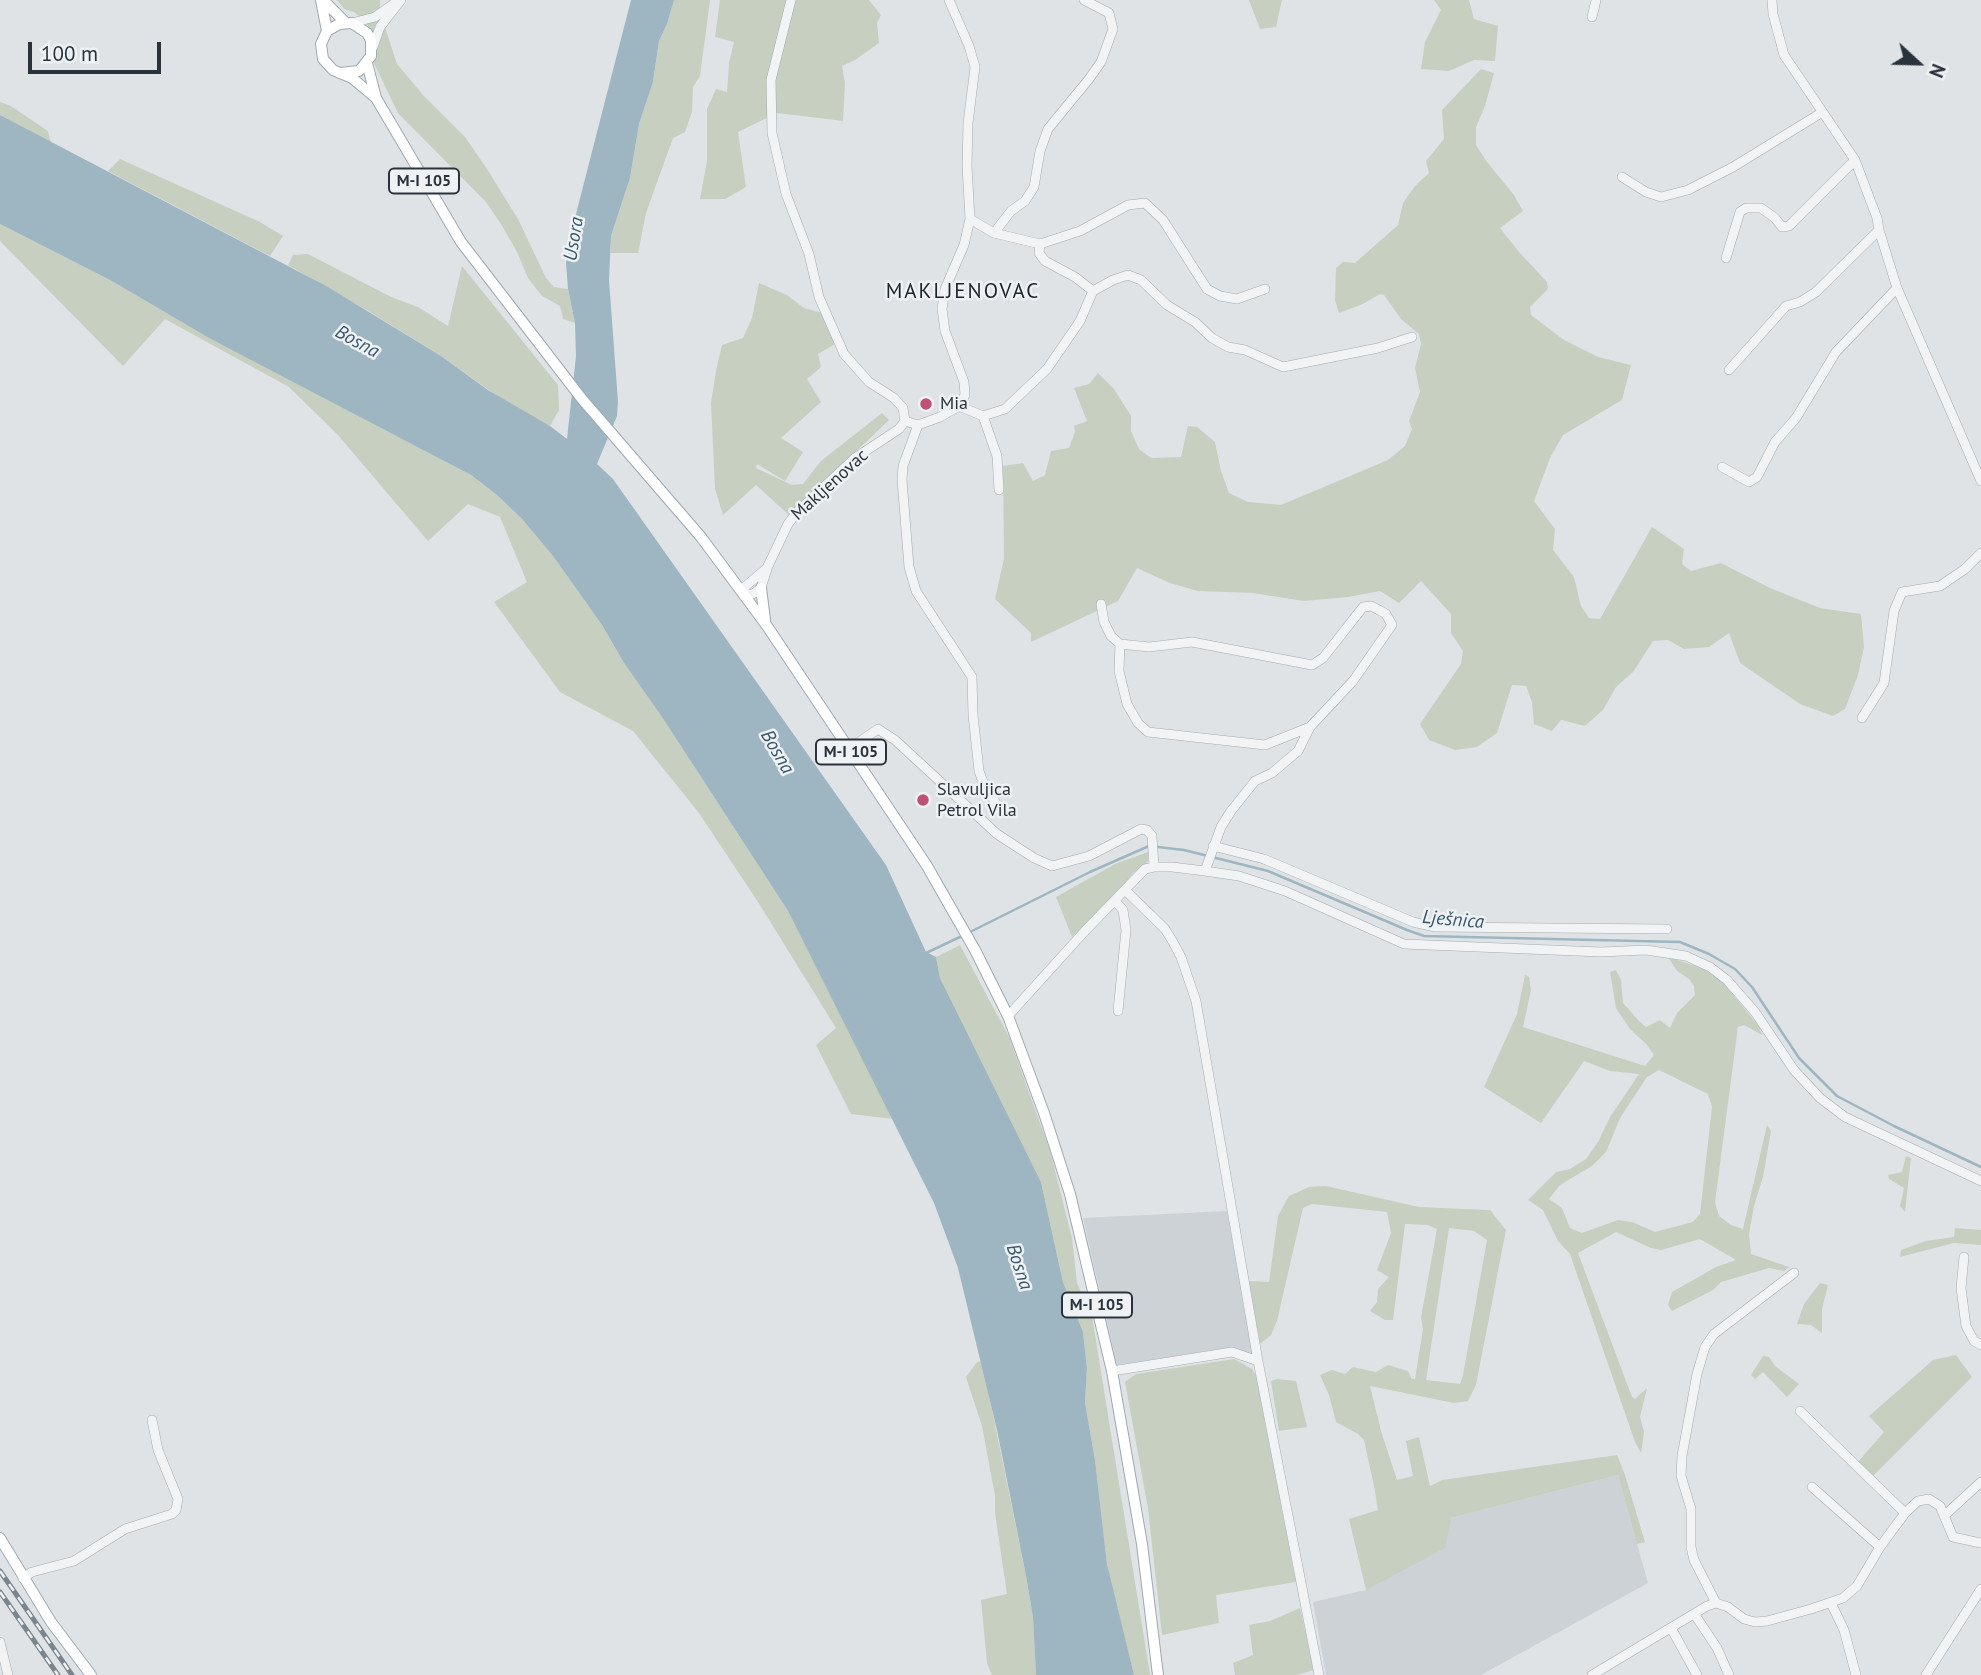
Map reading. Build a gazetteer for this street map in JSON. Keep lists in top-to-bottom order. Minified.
{"streets":{"main road":["M-I 105"],"street":["Makljenovac"]},"crossings":[["M-I 105","Makljenovac"]],"districts":["MAKLJENOVAC"],"water":["Usora","Bosna","Lješnica"],"places":["Mia","Slavuljica Petrol Vila"],"scale_bar":"100 m","north":"right"}
